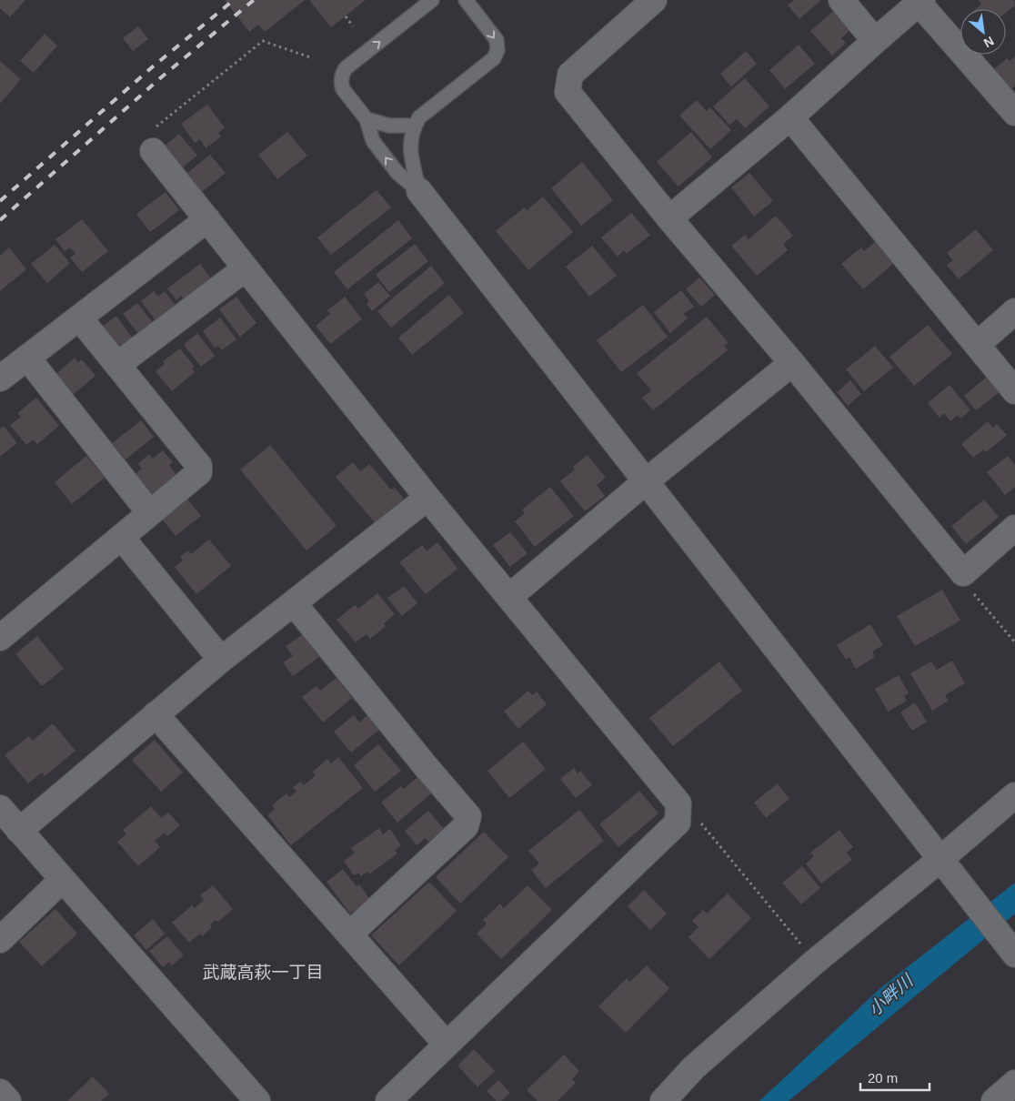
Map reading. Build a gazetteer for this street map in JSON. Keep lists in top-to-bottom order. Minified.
{"districts":["武蔵高萩一丁目"],"water":["小畔川"],"scale_bar":"20 m","north":"bottom right"}
